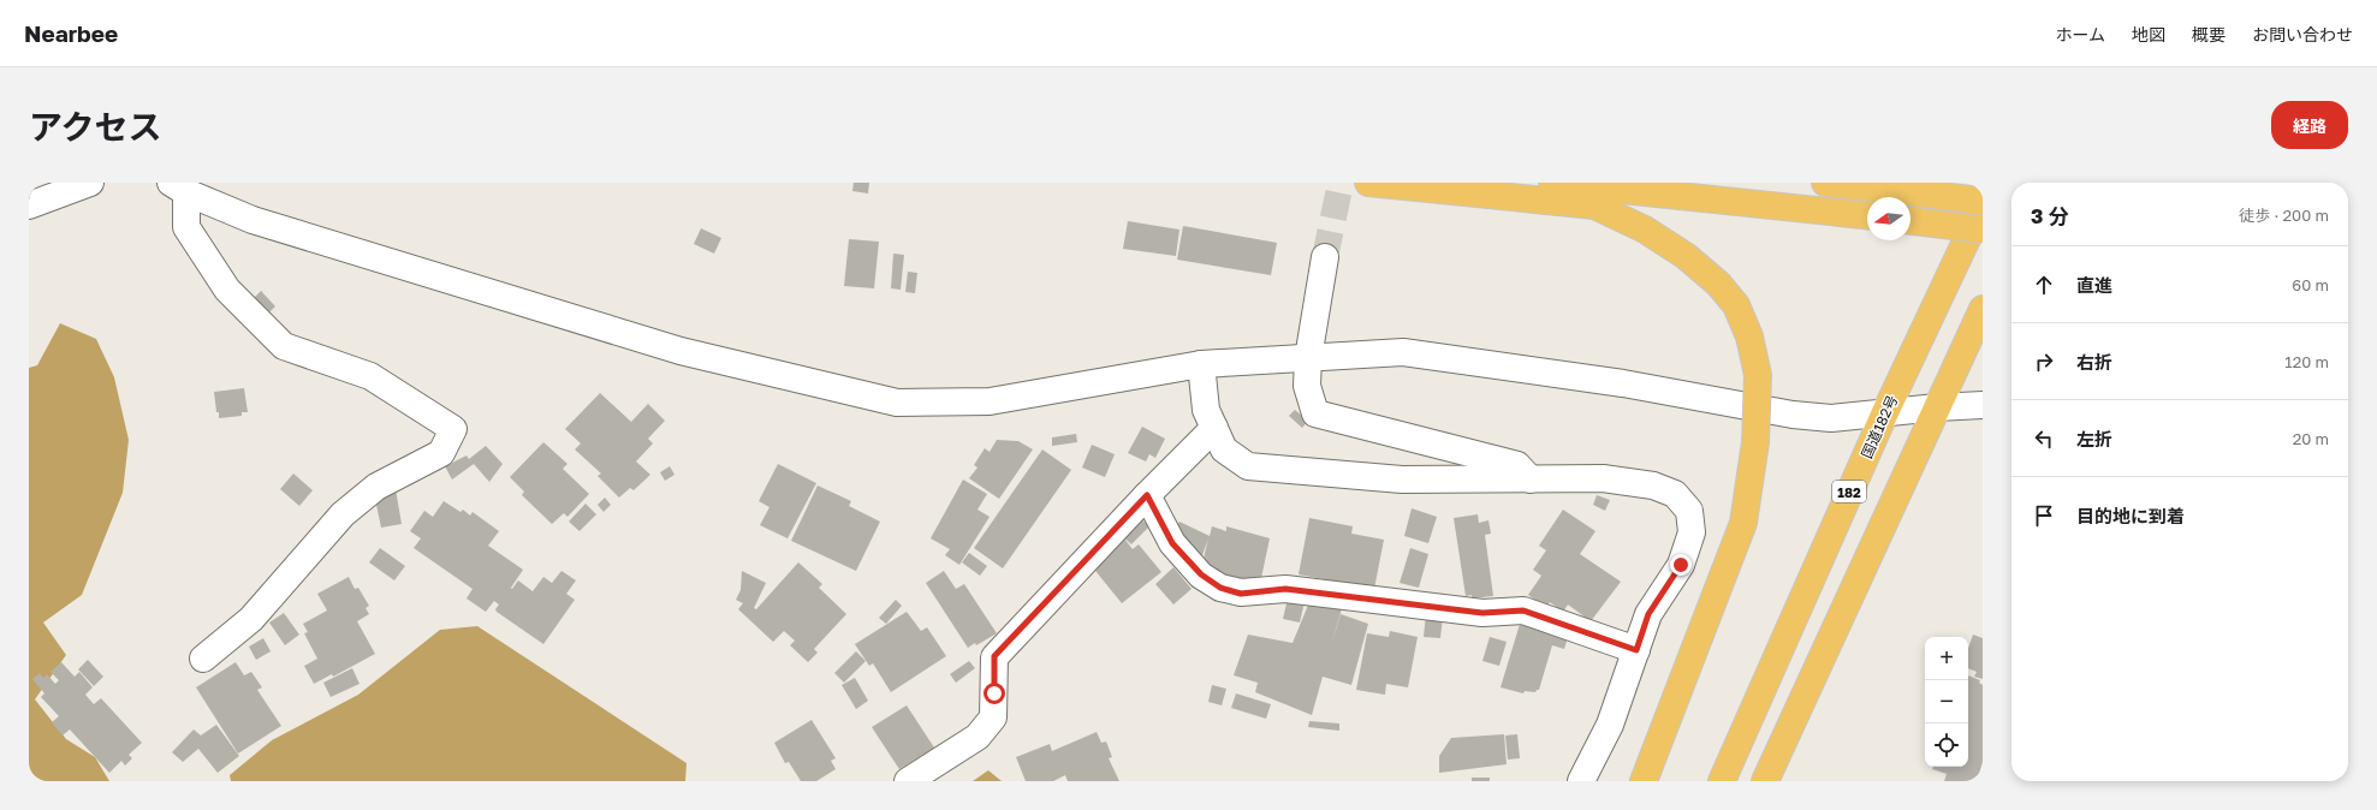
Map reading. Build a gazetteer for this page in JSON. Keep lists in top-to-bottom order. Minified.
{"streets":{"highway":["国道182号","182"]},"north":"left","page":{"header":"Nearbee","nav":["ホーム","地図","概要","お問い合わせ"],"title":"アクセス","buttons":"経路","heading":["3 分","徒歩 · 200 m"],"list":[["直進","60 m"],["右折","120 m"],["左折","20 m"],"目的地に到着"],"map_buttons":["+","−"]}}
